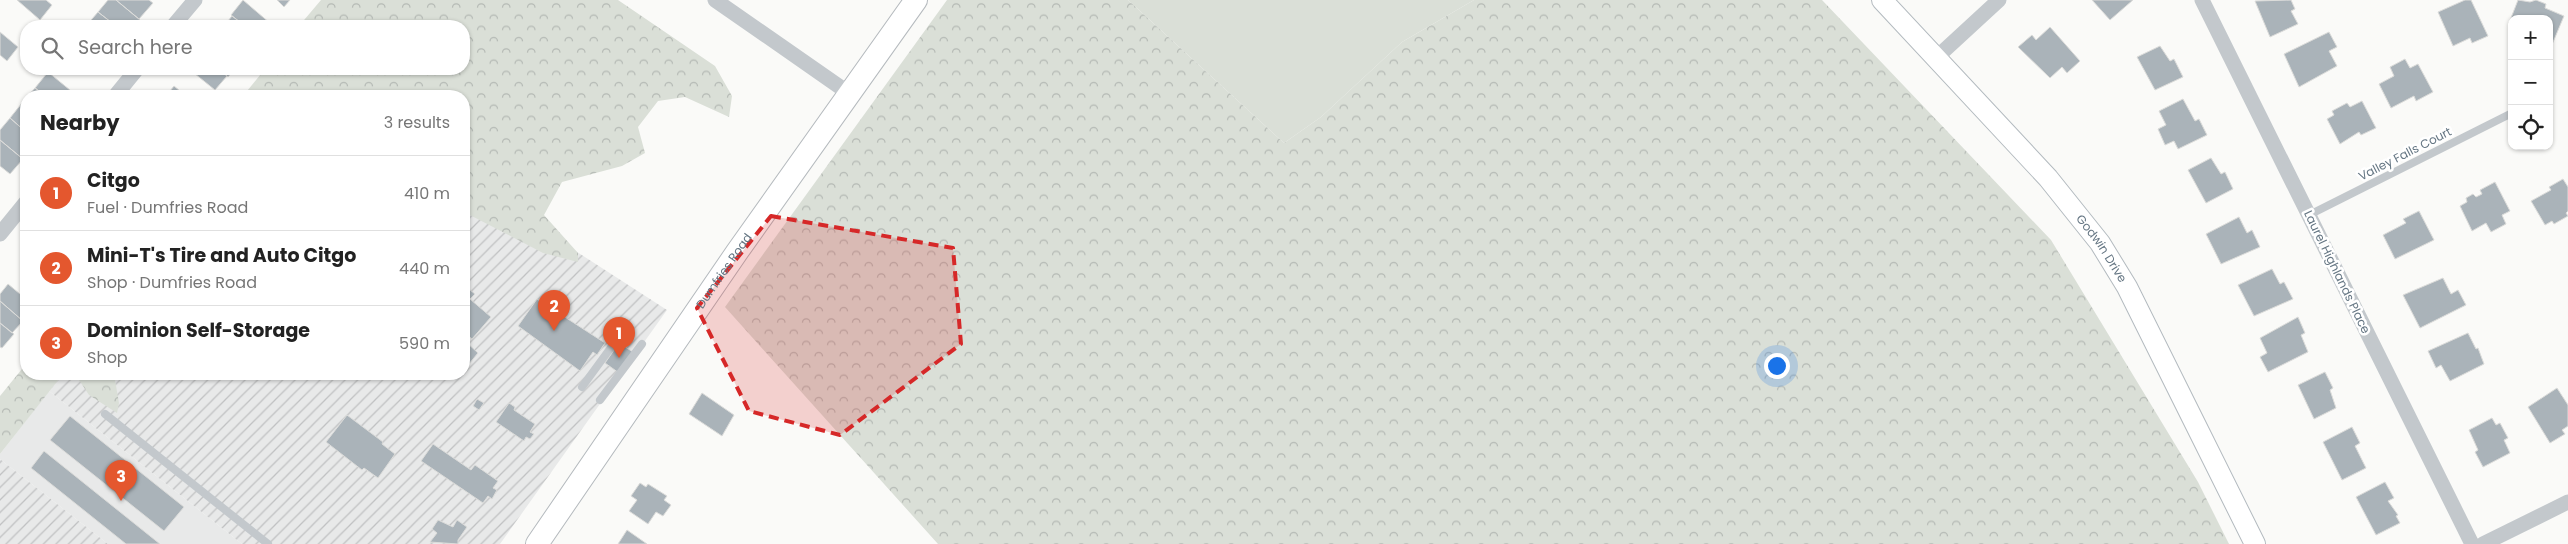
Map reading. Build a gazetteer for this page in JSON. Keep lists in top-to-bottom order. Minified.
{"streets":{"main road":["Dumfries Road"],"street":["Godwin Drive","Laurel Highlands Place"],"lane":["Valley Falls Court"]},"crossings":[["Valley Falls Court","Laurel Highlands Place"]],"page":{"map_buttons":["+","−"],"search":"Search here","heading":["Nearby","3 results"],"list":[{"mark":"1","name":"Citgo","note":"Fuel · Dumfries Road","value":"410 m"},{"mark":"2","name":"Mini-T's Tire and Auto Citgo","note":"Shop · Dumfries Road","value":"440 m"},{"mark":"3","name":"Dominion Self-Storage","note":"Shop","value":"590 m"}],"pins":["2","1","3"]}}
